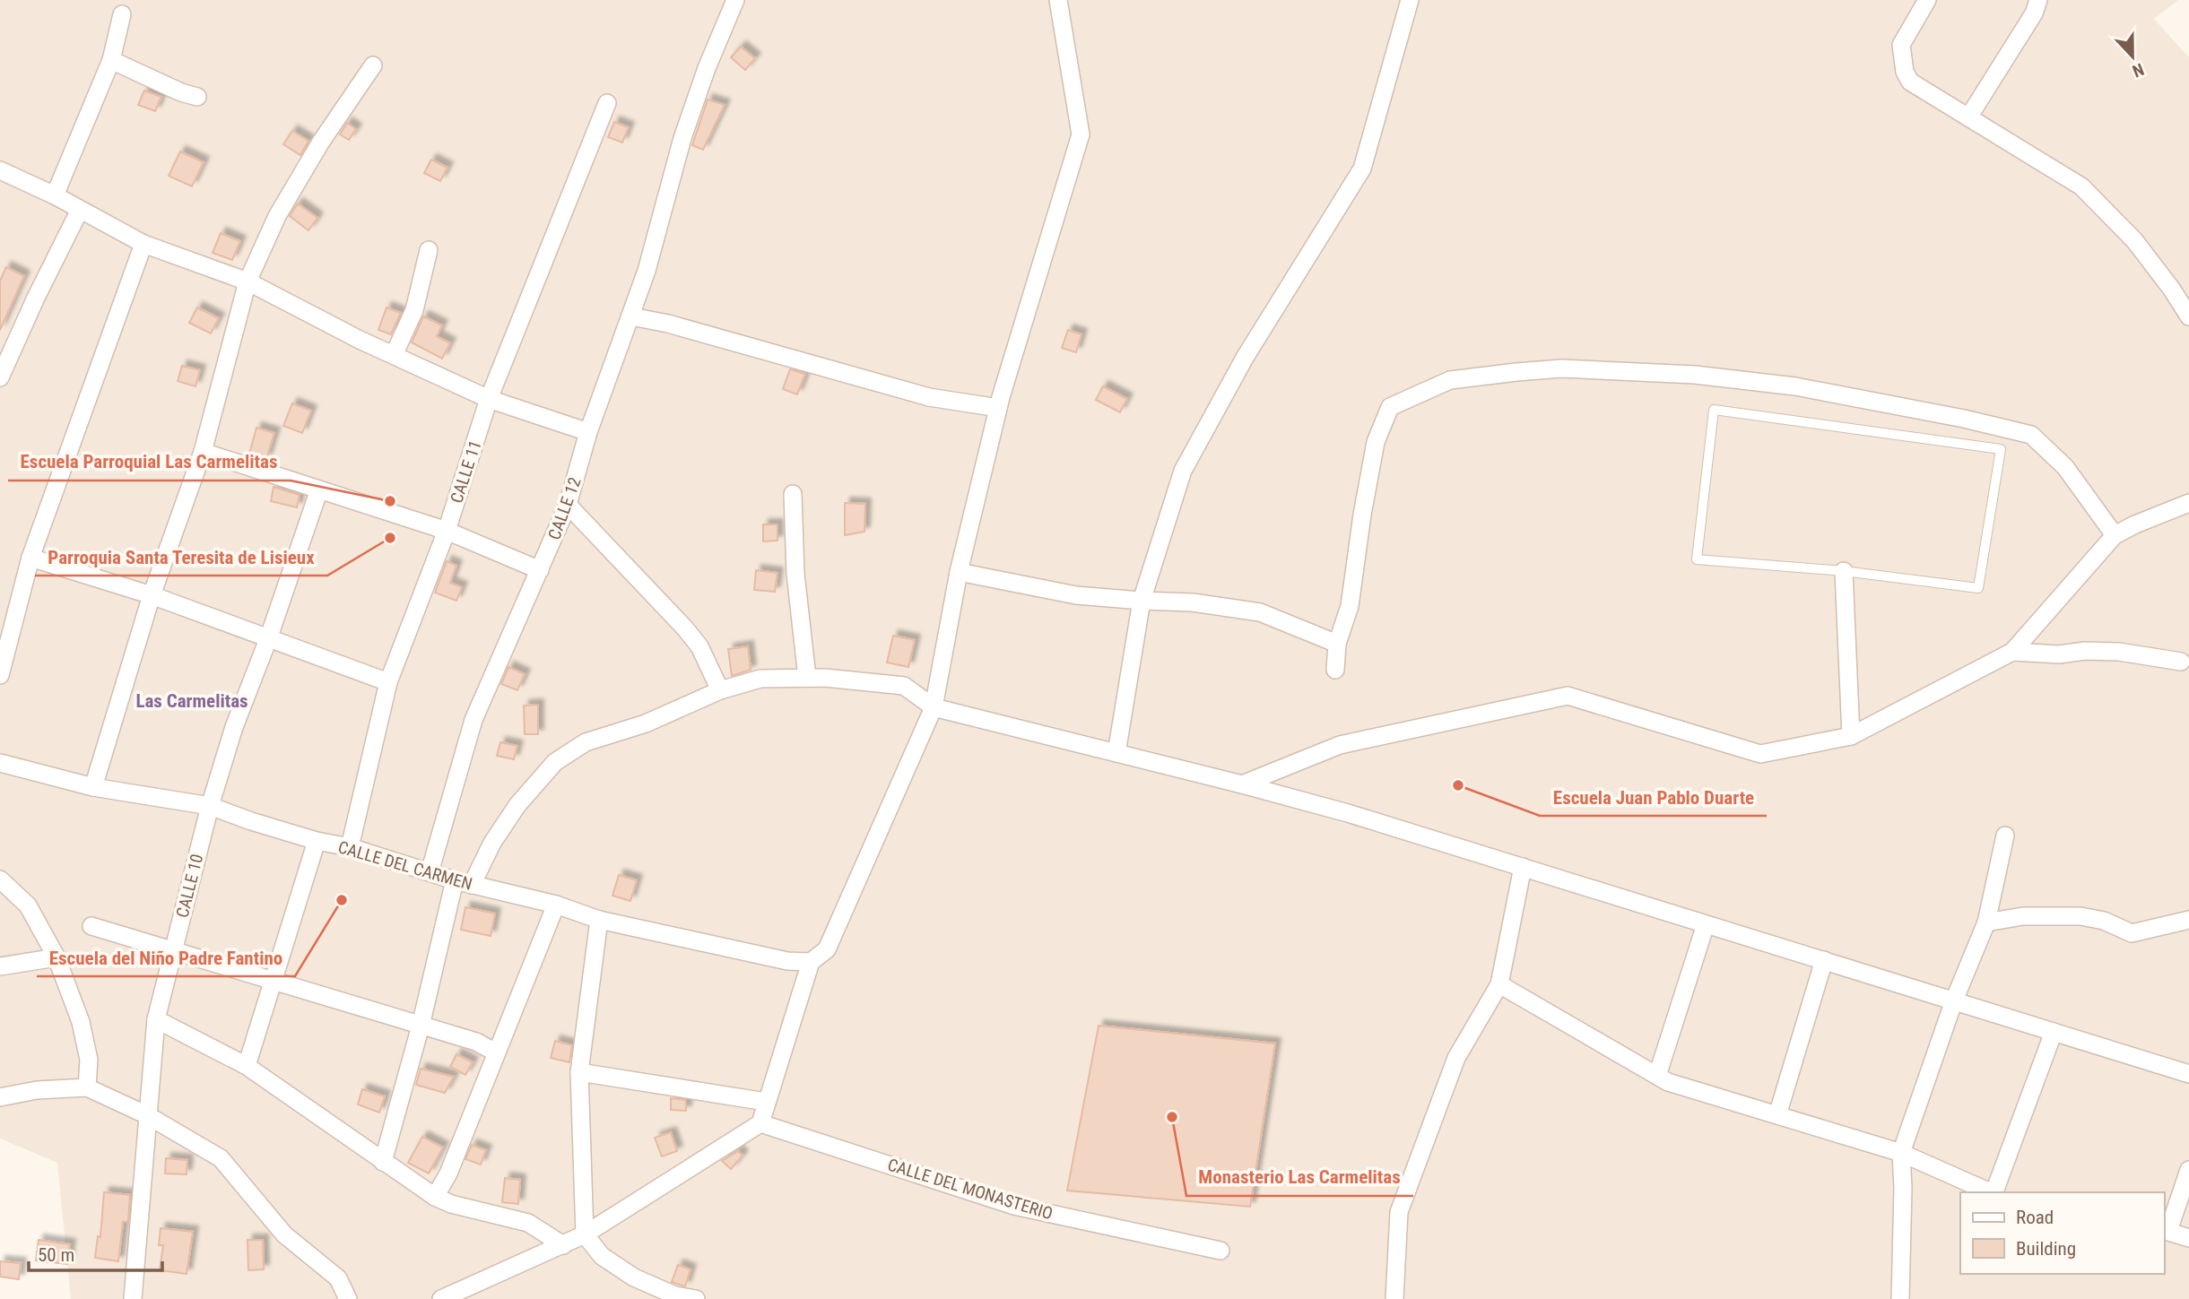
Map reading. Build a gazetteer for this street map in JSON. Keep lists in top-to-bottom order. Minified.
{"streets":{"street":["CALLE 11","CALLE 12","CALLE DEL CARMEN","CALLE 10","CALLE DEL MONASTERIO"]},"crossings":[["CALLE 11","CALLE DEL CARMEN"],["CALLE 12","CALLE DEL CARMEN"],["CALLE DEL CARMEN","CALLE 10"]],"districts":["Las Carmelitas"],"places":["Escuela Parroquial Las Carmelitas","Parroquia Santa Teresita de Lisieux","Escuela Juan Pablo Duarte","Escuela del Niño Padre Fantino","Monasterio Las Carmelitas"],"legend":["Road","Building"],"scale_bar":"50 m","north":"bottom"}
